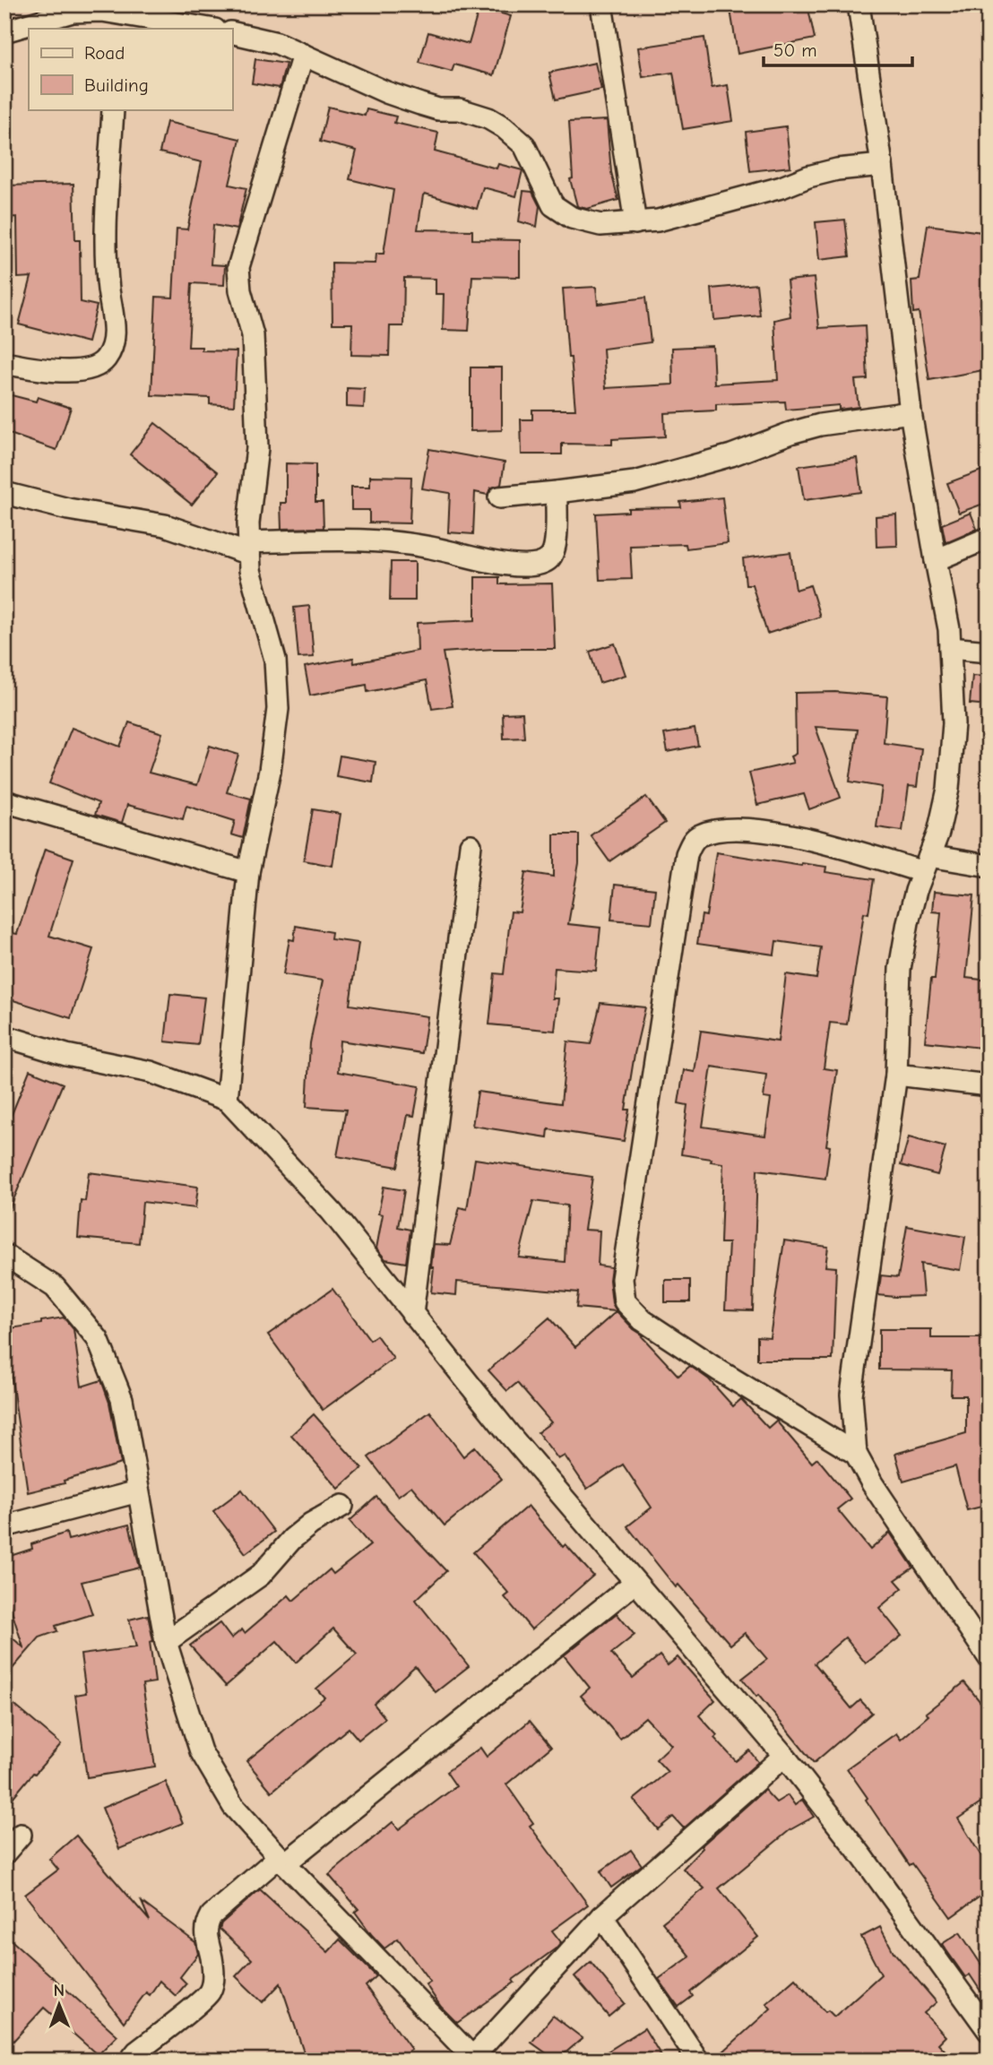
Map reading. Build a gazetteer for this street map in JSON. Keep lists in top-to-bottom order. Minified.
{"legend":["Road","Building"],"scale_bar":"50 m","north":"top"}
